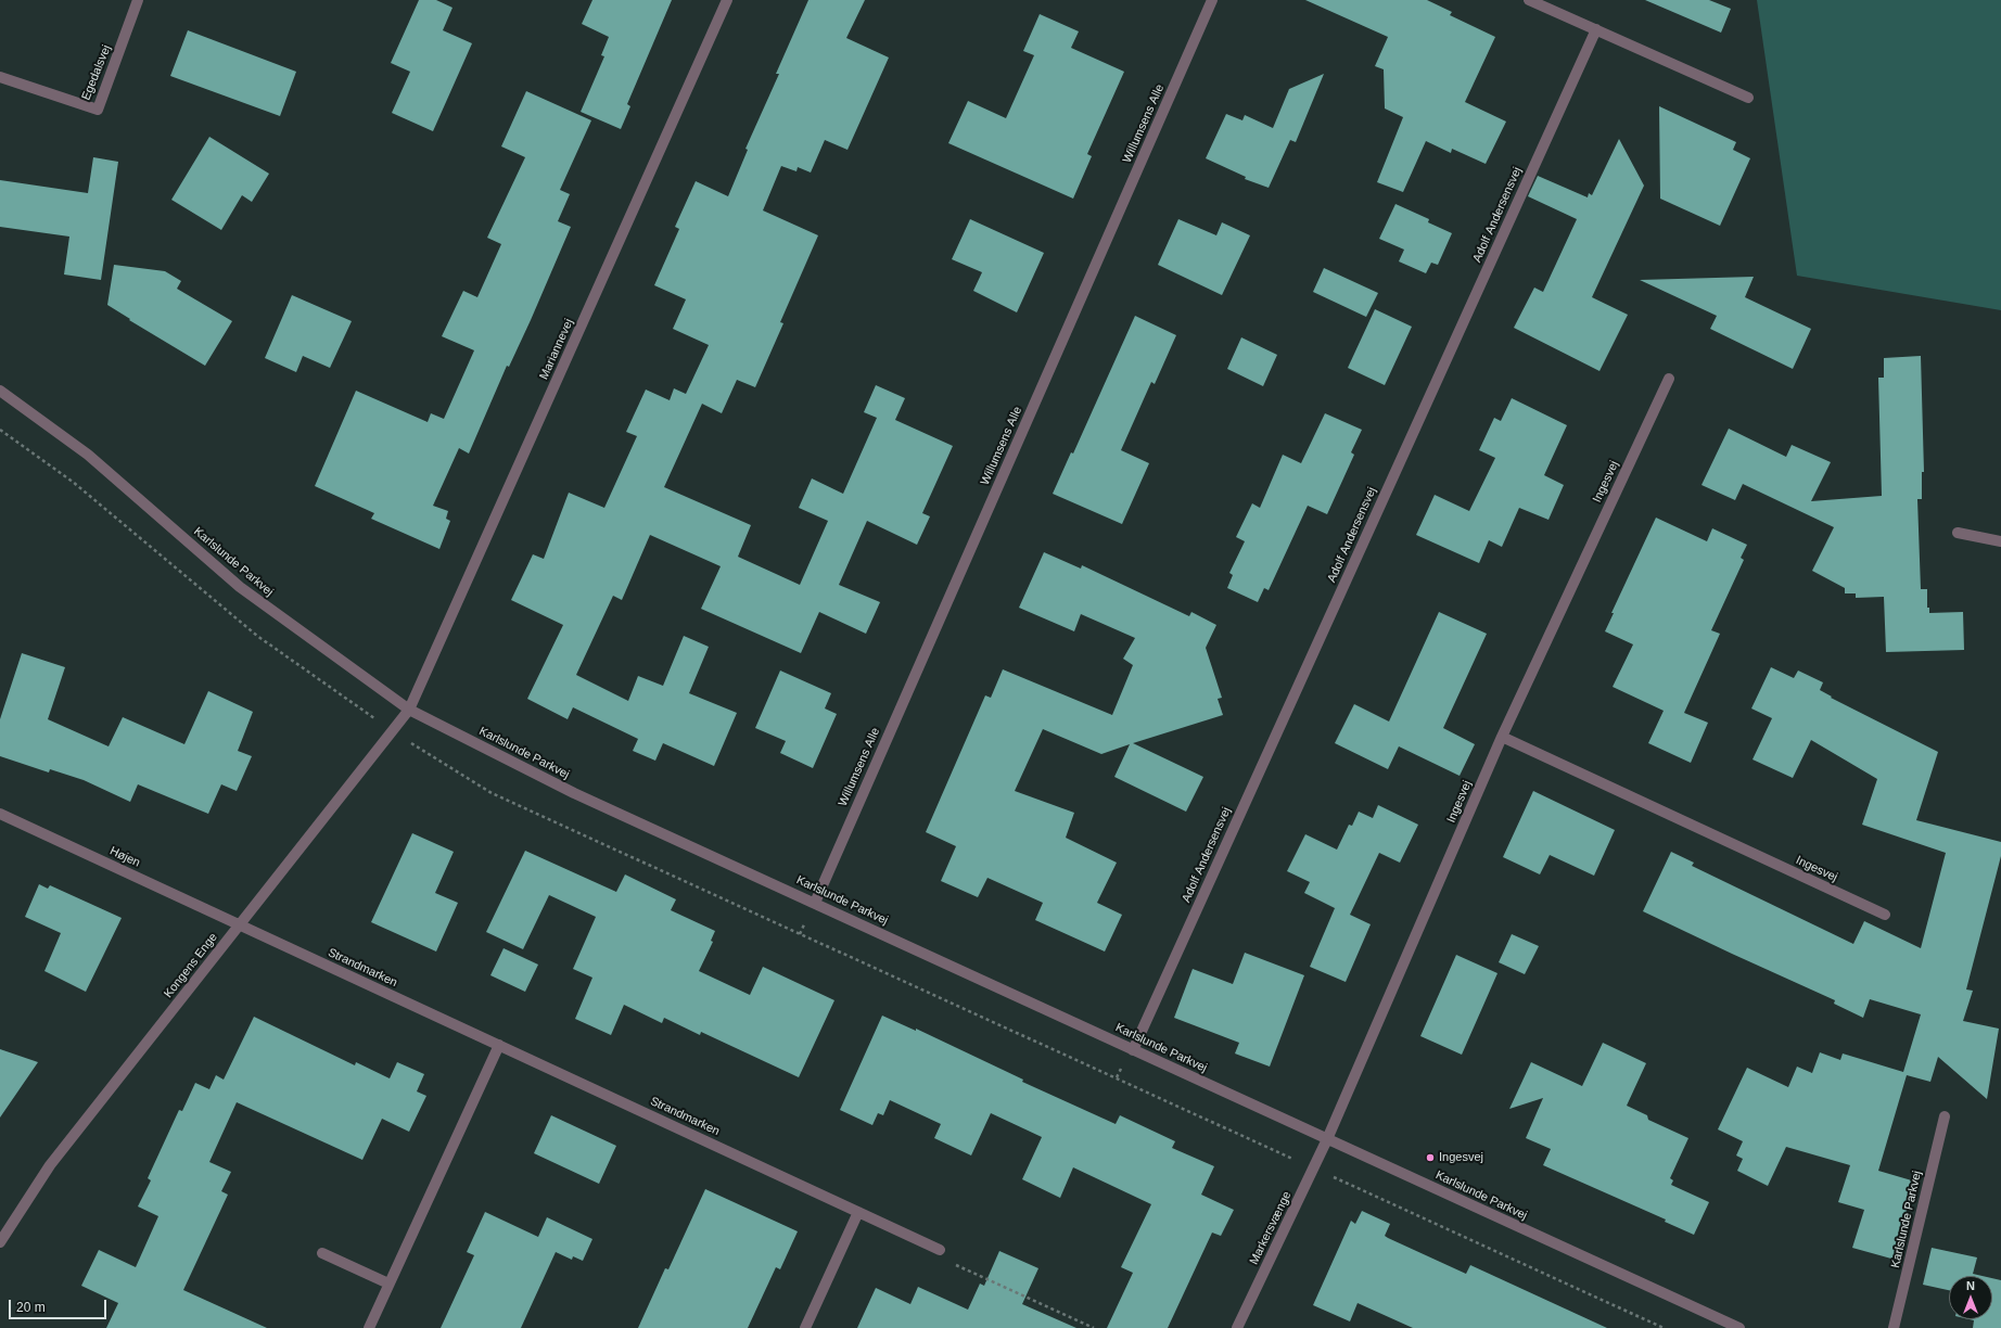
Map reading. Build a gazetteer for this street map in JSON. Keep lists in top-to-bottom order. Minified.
{"streets":{"street":["Egedalsvej","Willumsens Alle","Adolf Andersensvej","Mariannevej","Ingesvej","Karlslunde Parkvej","Højen","Kongens Enge","Strandmarken","Markersvænge"]},"crossings":[["Willumsens Alle","Karlslunde Parkvej"],["Adolf Andersensvej","Karlslunde Parkvej"],["Mariannevej","Karlslunde Parkvej"],["Mariannevej","Kongens Enge"],["Ingesvej","Karlslunde Parkvej"],["Ingesvej","Markersvænge"],["Karlslunde Parkvej","Kongens Enge"],["Karlslunde Parkvej","Markersvænge"],["Højen","Kongens Enge"],["Højen","Strandmarken"],["Kongens Enge","Strandmarken"]],"places":["Ingesvej"],"scale_bar":"20 m","north":"top"}
